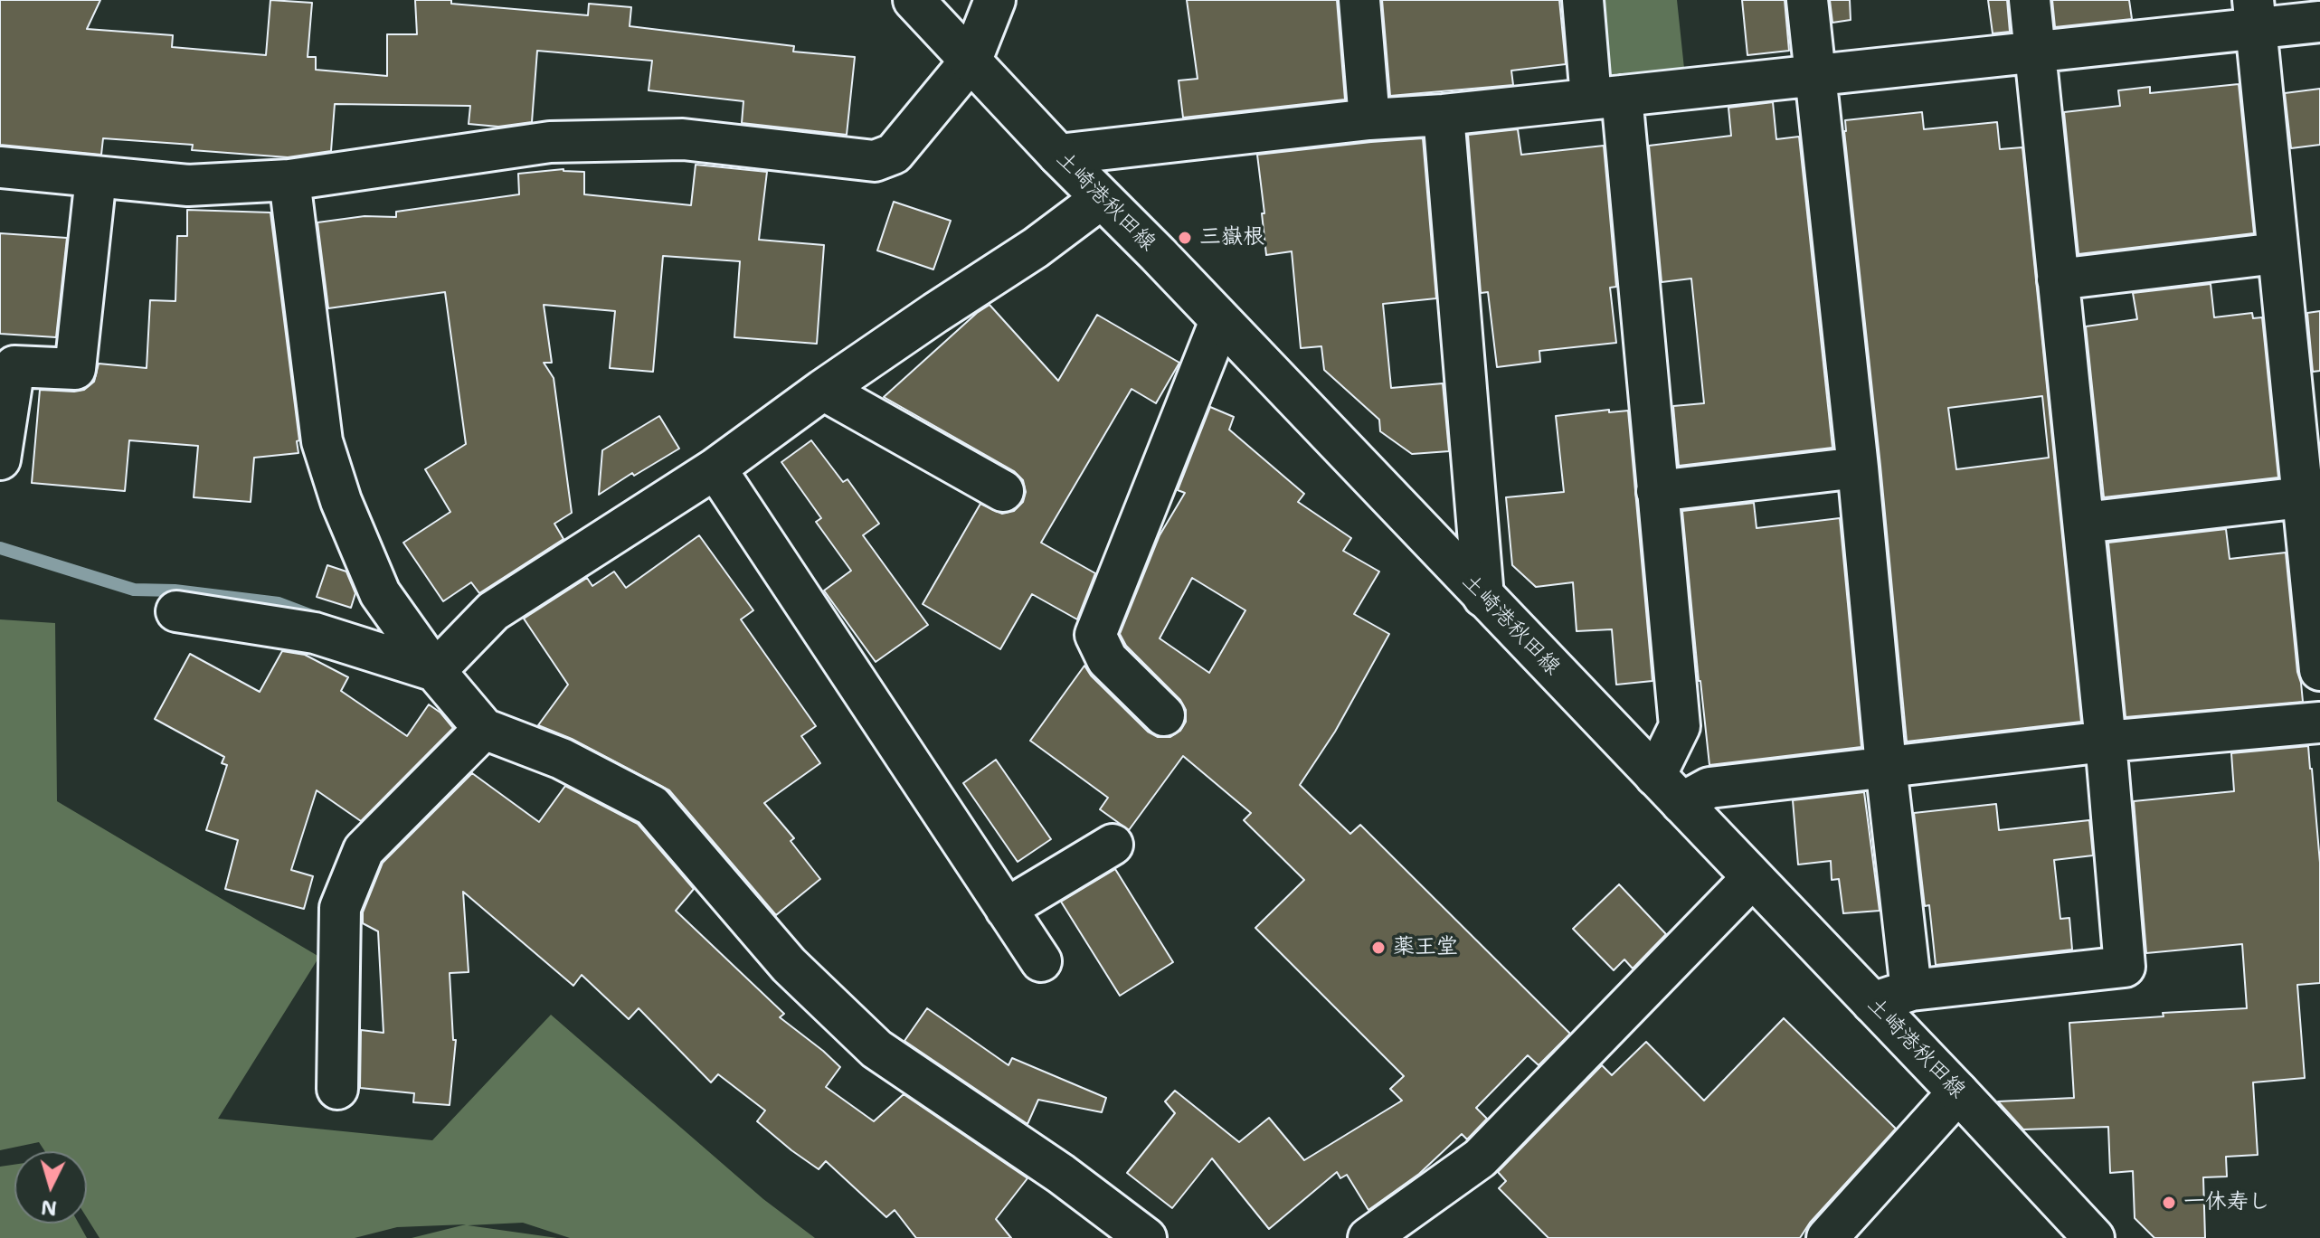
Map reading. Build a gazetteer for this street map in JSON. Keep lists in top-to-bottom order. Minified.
{"streets":{"street":["土崎港秋田線"]},"places":["三嶽根","薬王堂","一休寿し"],"north":"bottom"}
